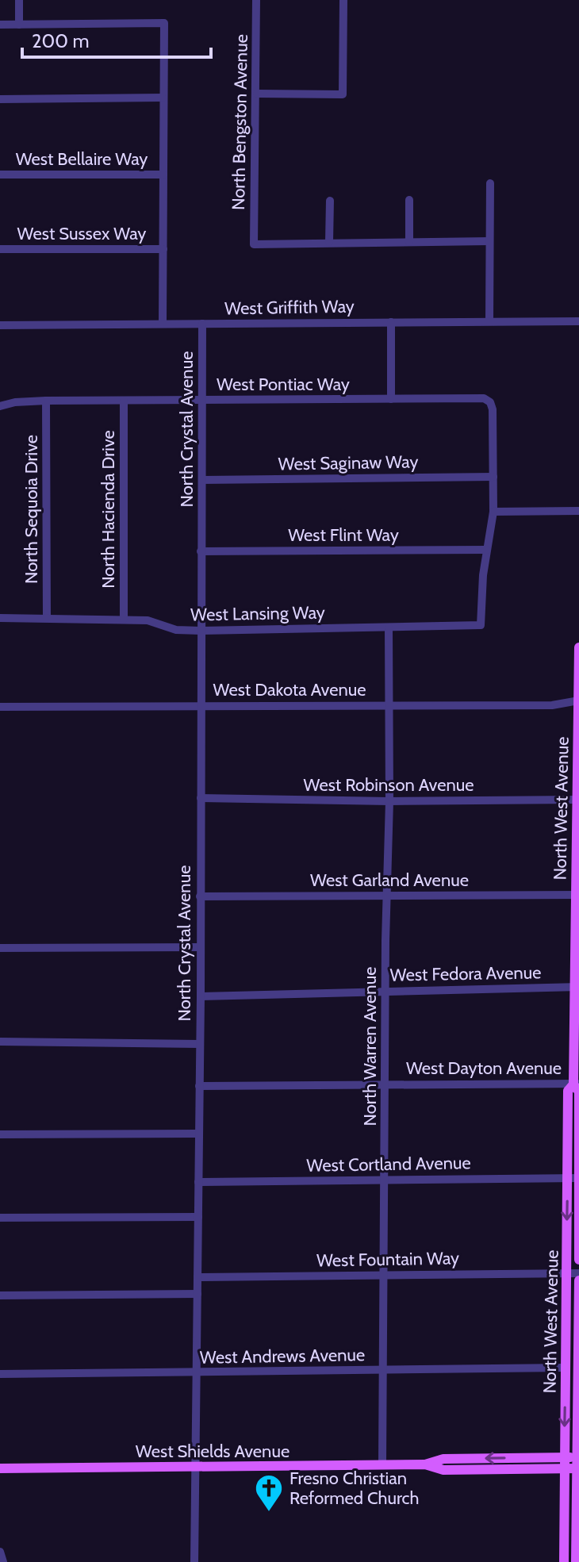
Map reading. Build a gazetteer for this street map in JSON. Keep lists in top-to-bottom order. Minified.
{"streets":{"main road":["North West Avenue","West Shields Avenue"],"street":["North Bengston Avenue","West Bellaire Way","West Sussex Way","West Griffith Way","West Pontiac Way","North Crystal Avenue","West Saginaw Way","North Sequoia Drive","North Hacienda Drive","West Flint Way","West Lansing Way","West Dakota Avenue","West Robinson Avenue","West Garland Avenue","West Fedora Avenue","North Warren Avenue","West Dayton Avenue","West Cortland Avenue","West Fountain Way","West Andrews Avenue"]},"crossings":[["West Griffith Way","North Crystal Avenue"],["West Pontiac Way","North Crystal Avenue"],["West Pontiac Way","West Saginaw Way"],["West Pontiac Way","North Sequoia Drive"],["West Pontiac Way","North Hacienda Drive"],["North Crystal Avenue","West Saginaw Way"],["North Crystal Avenue","West Flint Way"],["North Crystal Avenue","West Lansing Way"],["North Crystal Avenue","West Dakota Avenue"],["North Crystal Avenue","West Robinson Avenue"],["North Crystal Avenue","West Garland Avenue"],["North Crystal Avenue","West Fedora Avenue"],["North Crystal Avenue","West Dayton Avenue"],["North Crystal Avenue","West Cortland Avenue"],["North Crystal Avenue","West Fountain Way"],["North Crystal Avenue","West Andrews Avenue"],["North Crystal Avenue","West Shields Avenue"],["North Sequoia Drive","West Lansing Way"],["North Hacienda Drive","West Lansing Way"],["West Flint Way","West Lansing Way"],["West Lansing Way","North Warren Avenue"],["West Dakota Avenue","North West Avenue"],["West Dakota Avenue","North Warren Avenue"],["West Robinson Avenue","North West Avenue"],["West Robinson Avenue","North Warren Avenue"],["North West Avenue","West Garland Avenue"],["North West Avenue","West Fedora Avenue"],["North West Avenue","West Dayton Avenue"],["North West Avenue","West Cortland Avenue"],["North West Avenue","West Fountain Way"],["North West Avenue","West Andrews Avenue"],["North West Avenue","West Shields Avenue"],["West Garland Avenue","North Warren Avenue"],["West Fedora Avenue","North Warren Avenue"],["North Warren Avenue","West Dayton Avenue"],["North Warren Avenue","West Cortland Avenue"],["North Warren Avenue","West Fountain Way"],["North Warren Avenue","West Andrews Avenue"],["North Warren Avenue","West Shields Avenue"]],"places":{"church":["Fresno Christian Reformed Church"]},"scale_bar":"200 m"}
